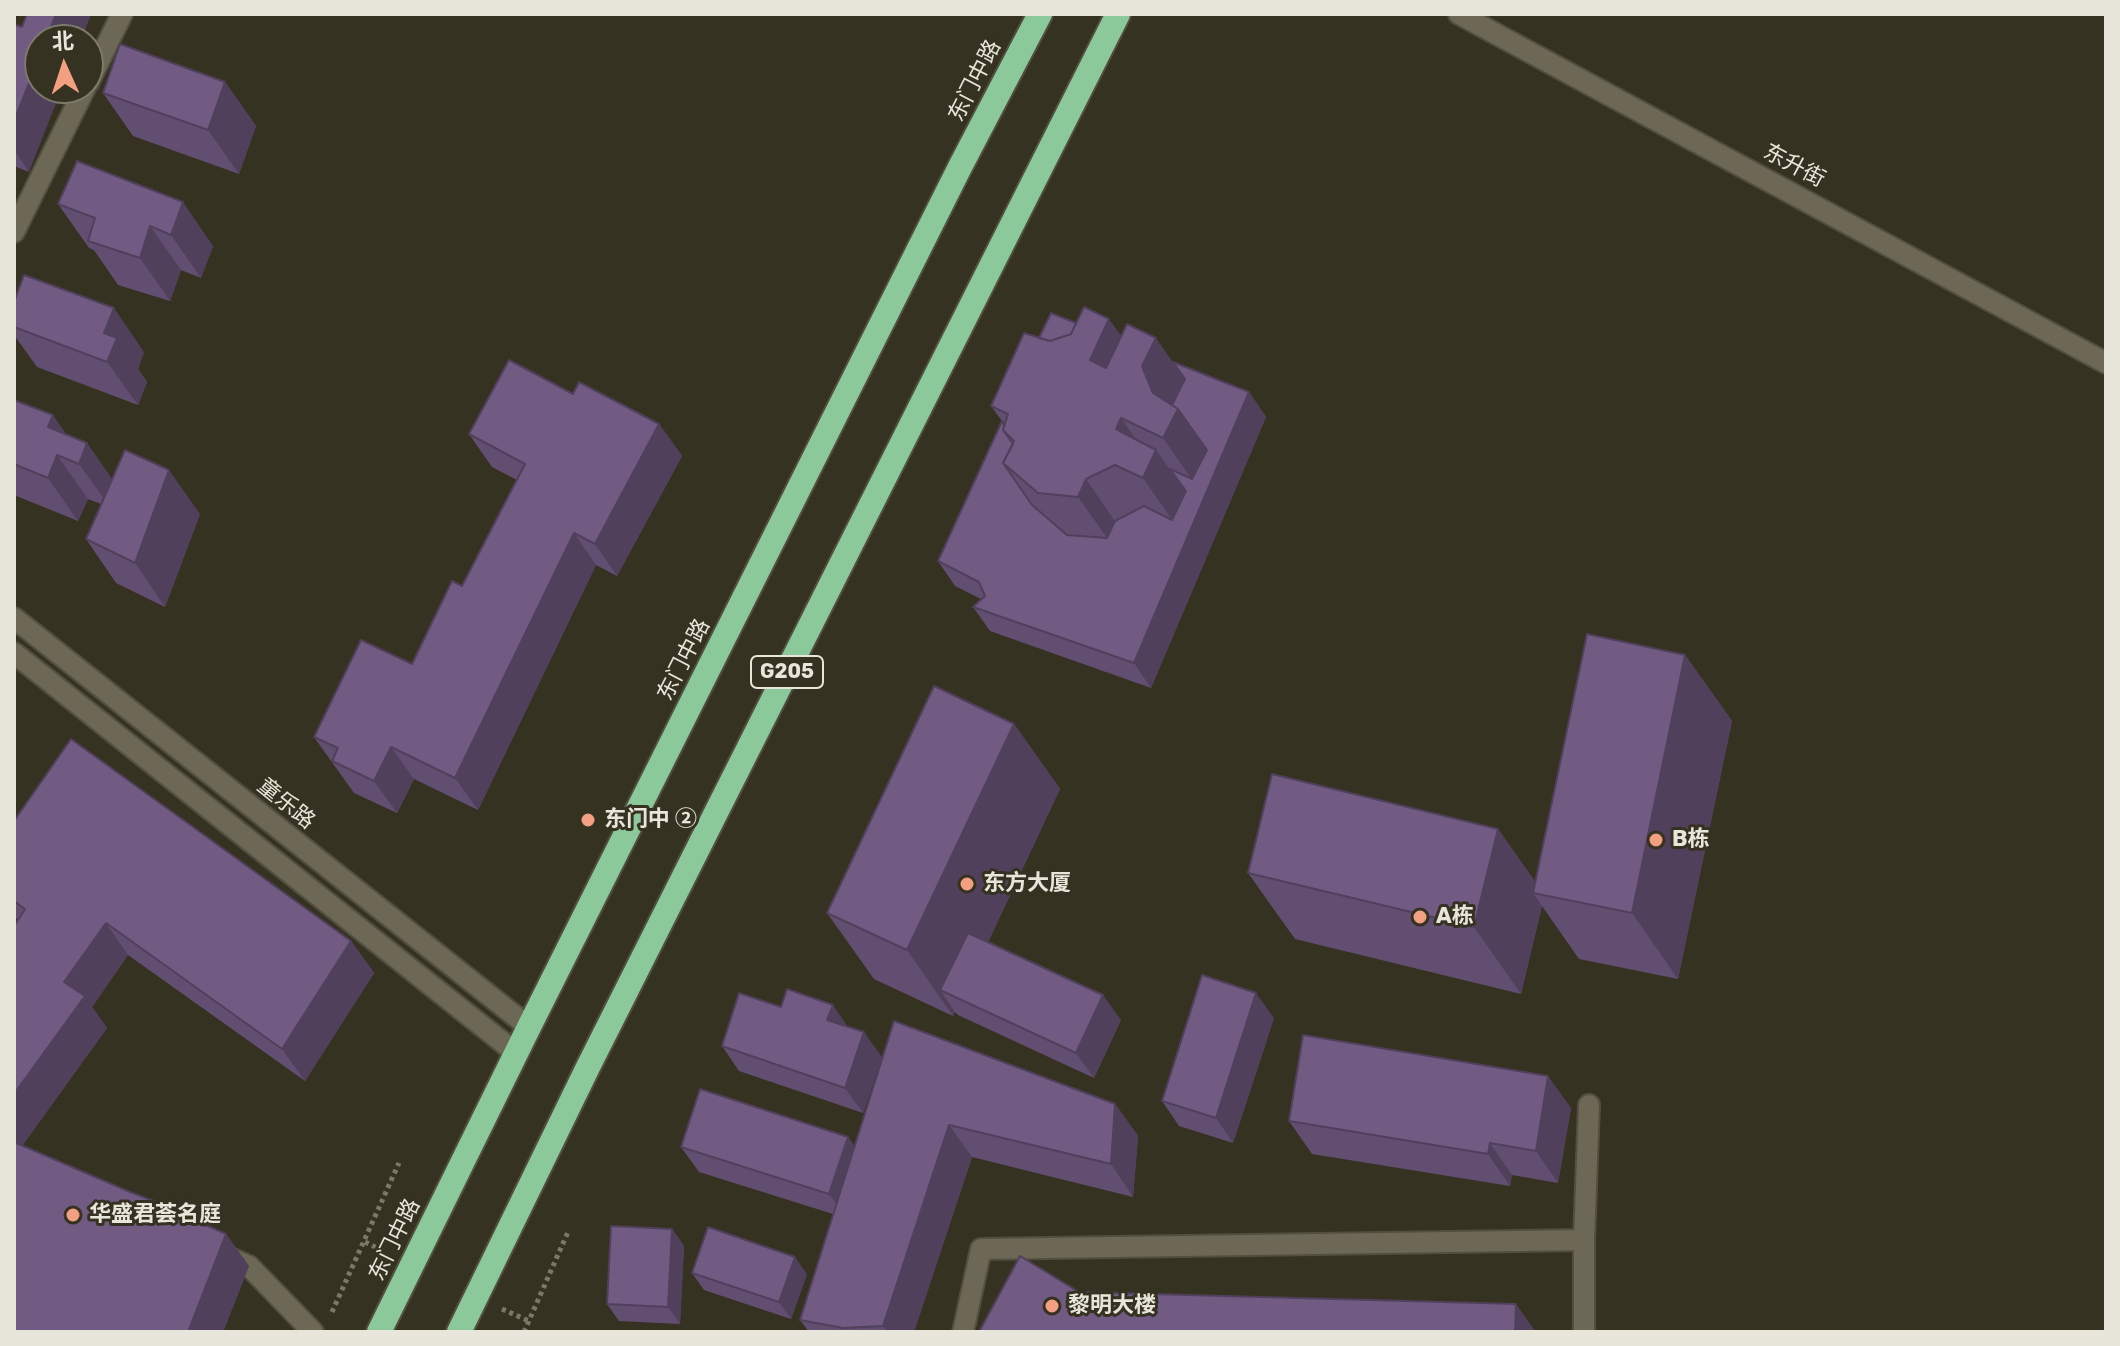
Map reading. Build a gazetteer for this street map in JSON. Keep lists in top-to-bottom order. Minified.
{"streets":{"highway":["东门中路","G205"],"street":["东升街","童乐路"]},"crossings":[["东门中路","童乐路"]],"places":["东门中 ②","B栋","东方大厦","A栋","华盛君荟名庭","黎明大楼"],"north":"top"}
